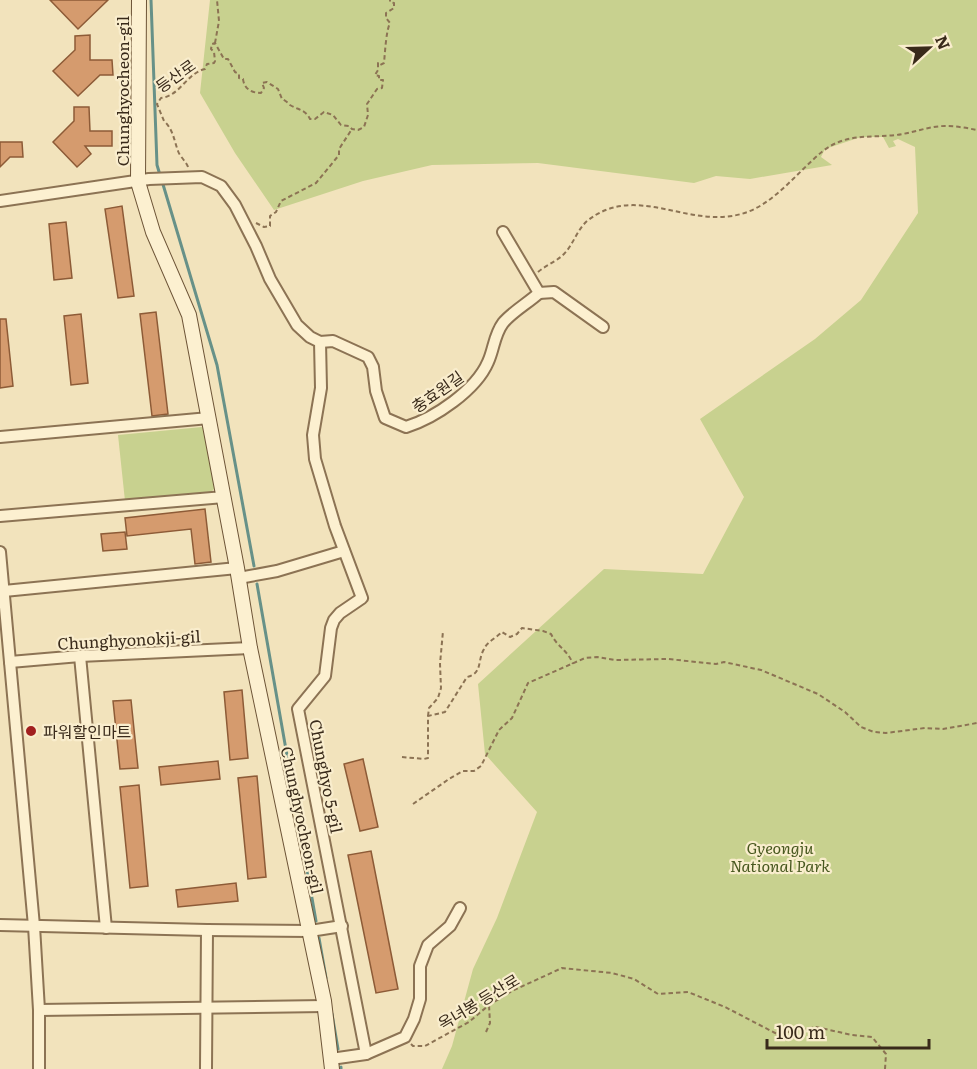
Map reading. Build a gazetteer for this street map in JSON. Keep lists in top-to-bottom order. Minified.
{"streets":{"street":["Chunghyocheon-gil","충효원길","Chunghyonokji-gil","Chunghyo 5-gil"],"path":["등산로","옥녀봉 등산로"]},"crossings":[["등산로","Chunghyocheon-gil"],["Chunghyocheon-gil","Chunghyonokji-gil"]],"parks":["Gyeongju National Park"],"places":["파워할인마트"],"scale_bar":"100 m","north":"right"}
